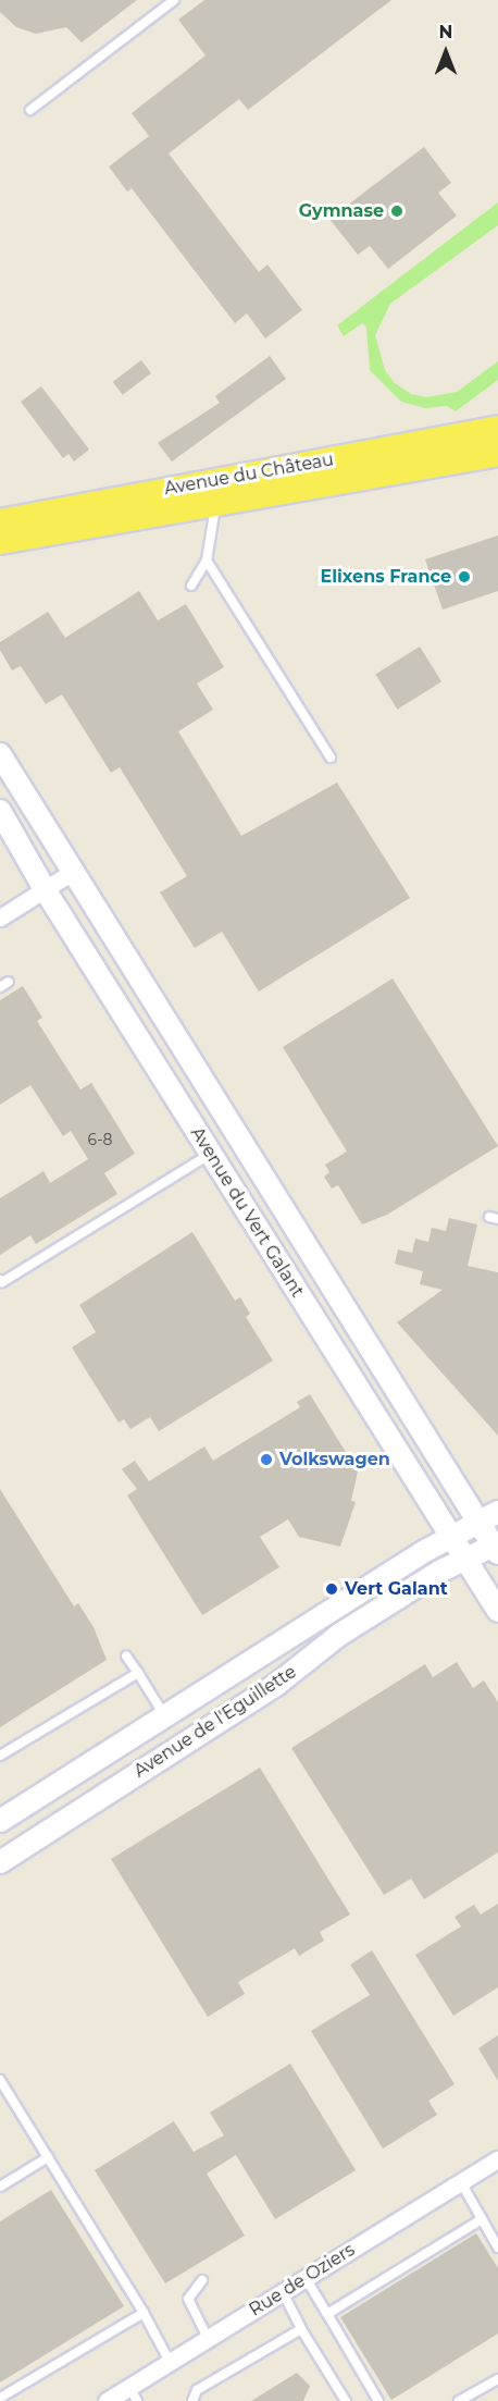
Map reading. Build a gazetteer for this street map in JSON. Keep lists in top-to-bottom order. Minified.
{"streets":{"main road":["Avenue du Château"],"street":["Avenue du Vert Galant","Avenue de l'Eguillette","Rue de Oziers"]},"crossings":[["Avenue du Vert Galant","Avenue de l'Eguillette"]],"places":["Gymnase","Elixens France","Volkswagen","Vert Galant"],"house_numbers":["6-8"],"north":"top"}
